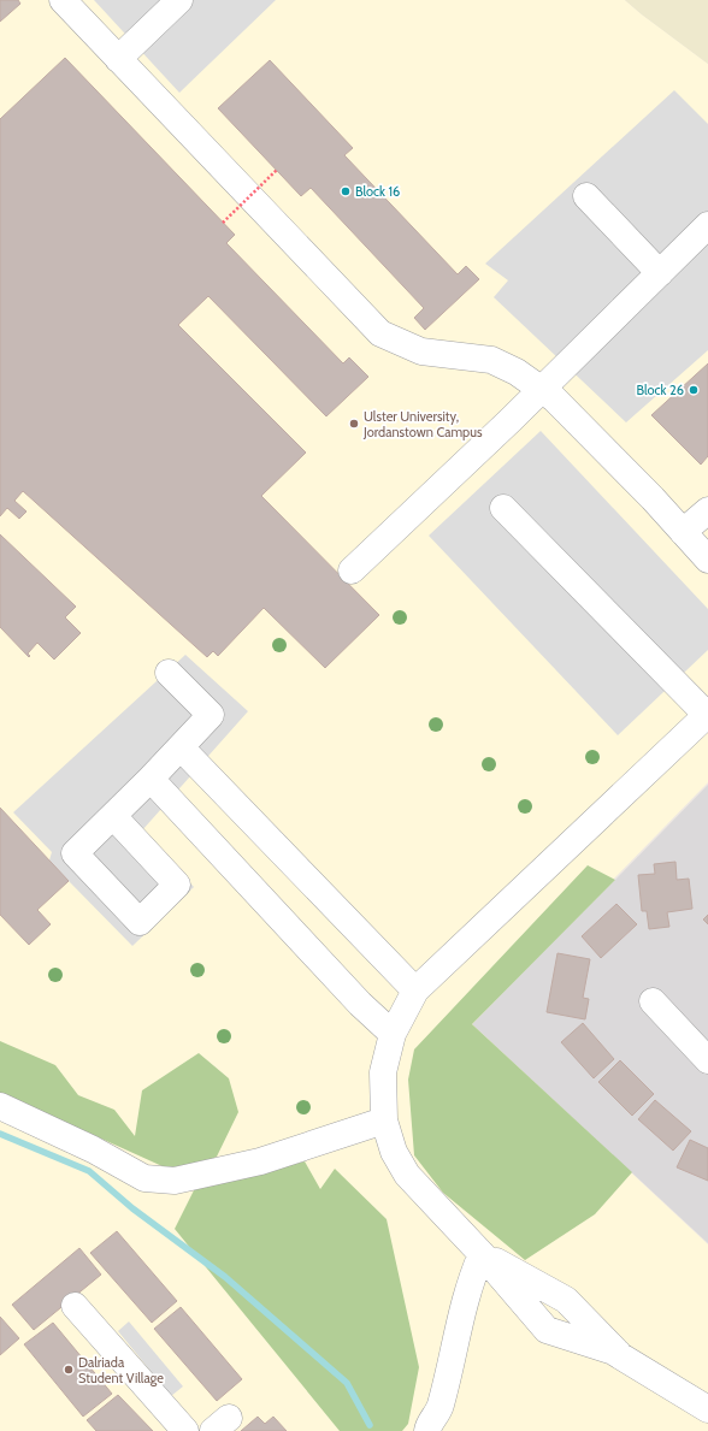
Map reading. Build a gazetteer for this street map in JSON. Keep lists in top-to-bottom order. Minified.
{"places":["Block 16","Block 26","Ulster University, Jordanstown Campus","Dalriada Student Village"]}
